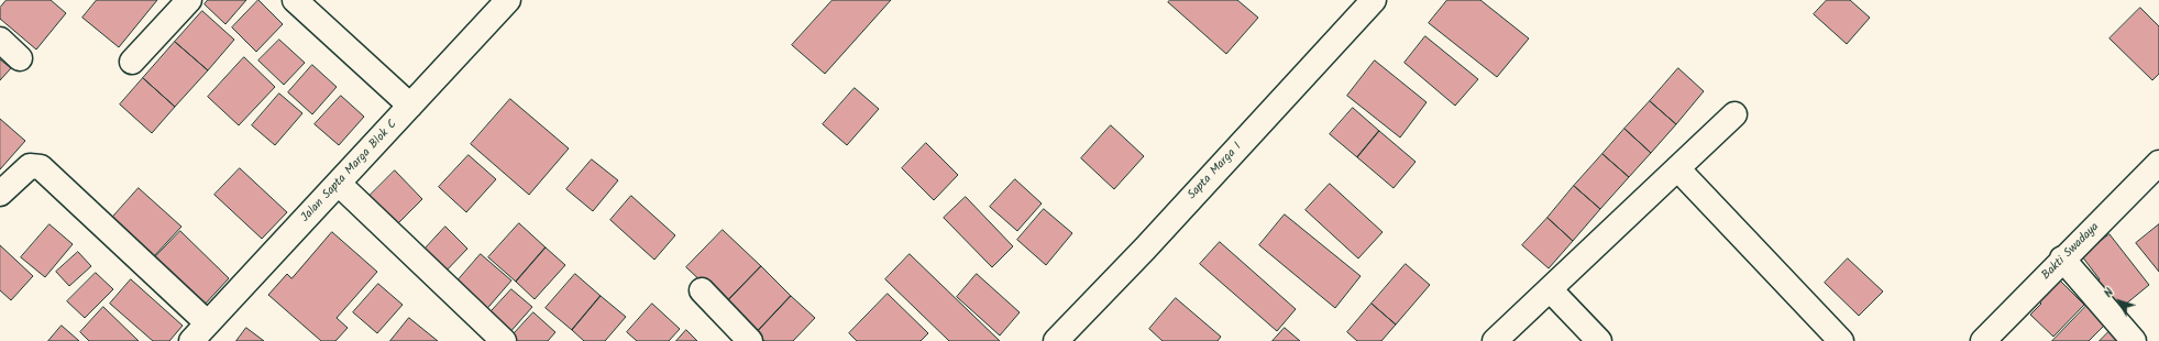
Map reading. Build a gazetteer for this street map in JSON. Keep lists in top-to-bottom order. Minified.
{"streets":{"street":["Jalan Sapta Marga Blok C","Sapta Marga I","Bakti Swadaya"]},"north":"top left"}
